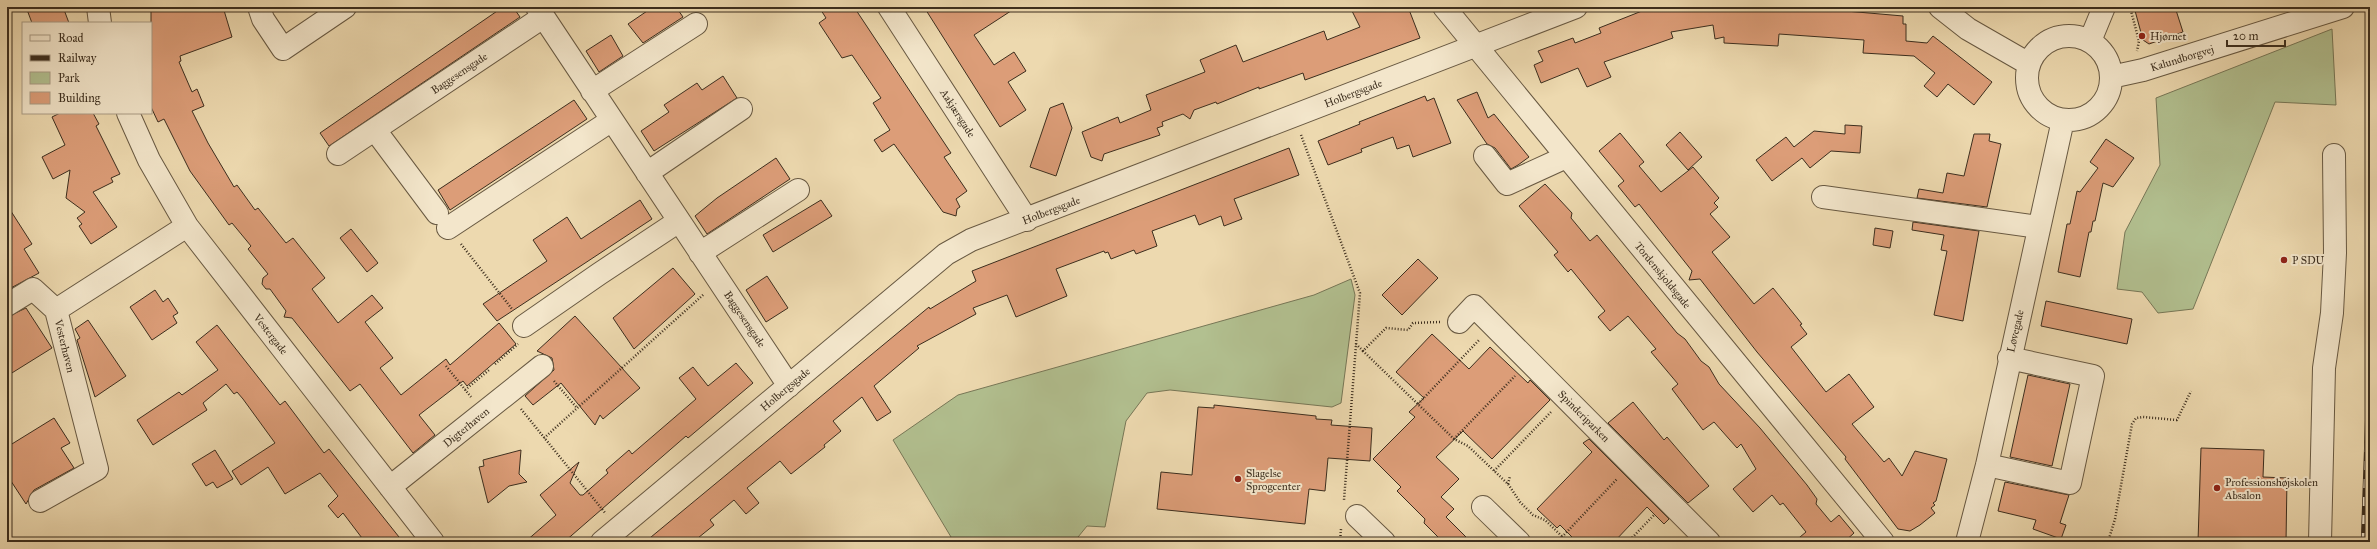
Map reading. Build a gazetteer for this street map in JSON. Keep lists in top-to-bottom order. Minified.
{"streets":{"street":["Kalundborgvej","Baggesensgade","Holbergsgade","Aakjærsgade","Tordenskjoldsgade","Løvegade","Vestergade","Vesterhaven","Spinderiparken","Digterhaven"]},"crossings":[["Kalundborgvej","Løvegade"],["Baggesensgade","Holbergsgade"],["Holbergsgade","Aakjærsgade"],["Holbergsgade","Tordenskjoldsgade"],["Vestergade","Vesterhaven"],["Vestergade","Digterhaven"]],"places":["Hjørnet","P SDU","Slagelse Sprogcenter","Professionshøjskolen Absalon"],"legend":["Road","Railway","Park","Building"],"scale_bar":"20 m"}
